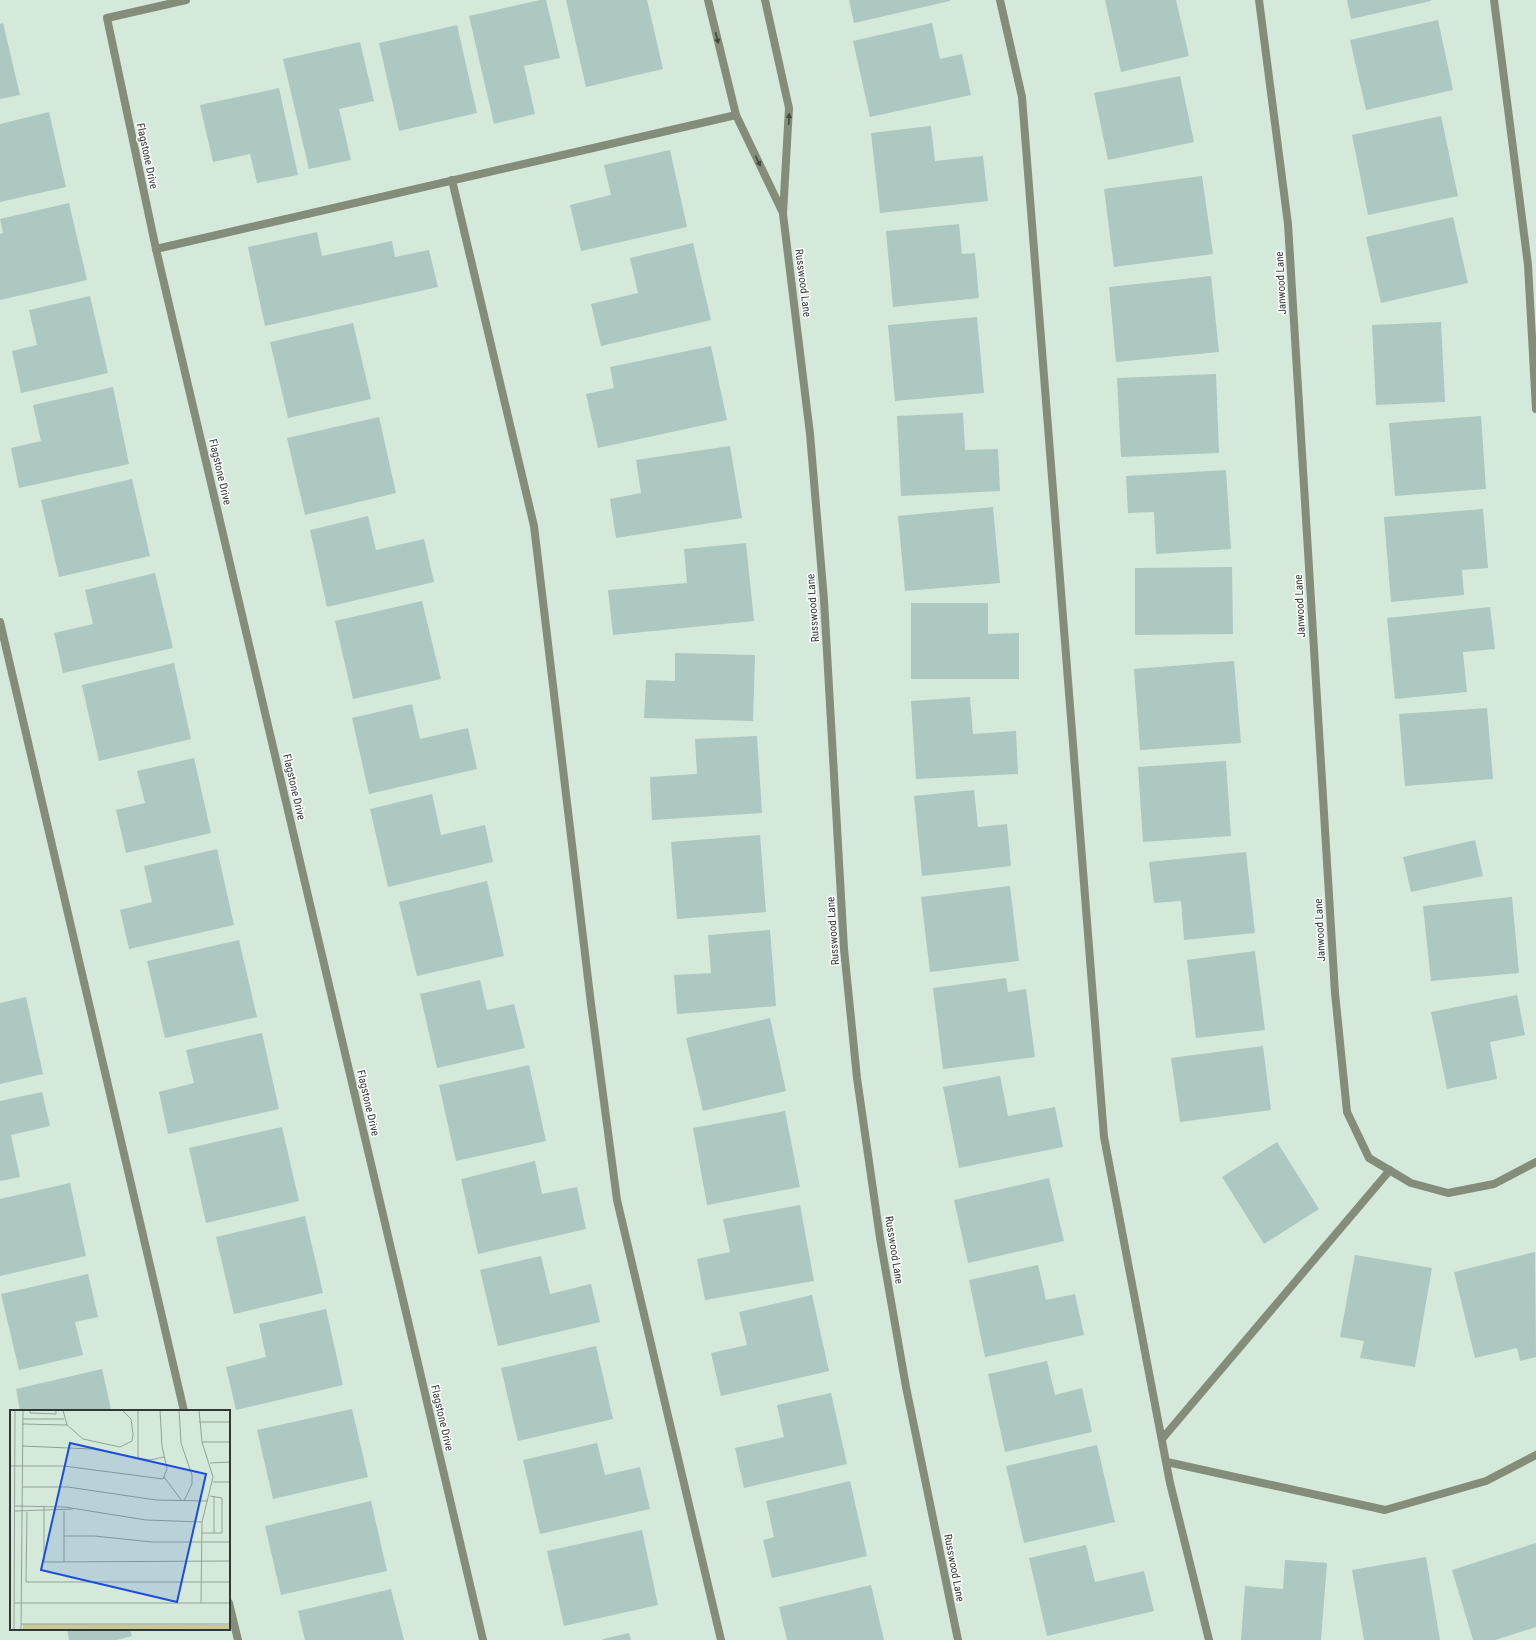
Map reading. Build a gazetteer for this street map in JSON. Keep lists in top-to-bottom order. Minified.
{"streets":{"street":["Flagstone Drive","Russwood Lane","Janwood Lane"]}}
